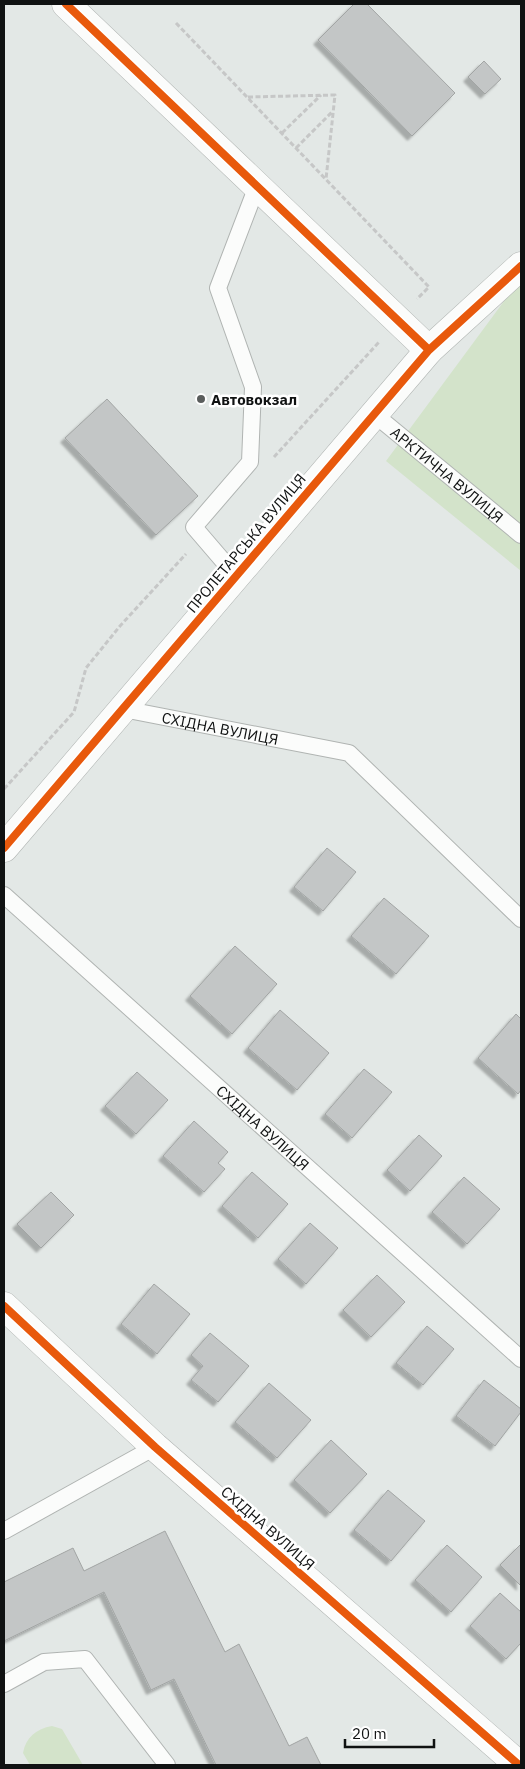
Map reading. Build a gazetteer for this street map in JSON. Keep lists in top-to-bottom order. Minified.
{"streets":{"street":["ПРОЛЕТАРСЬКА ВУЛИЦЯ","СХІДНА ВУЛИЦЯ"],"lane":["АРКТИЧНА ВУЛИЦЯ"]},"crossings":[["АРКТИЧНА ВУЛИЦЯ","ПРОЛЕТАРСЬКА ВУЛИЦЯ"],["ПРОЛЕТАРСЬКА ВУЛИЦЯ","СХІДНА ВУЛИЦЯ"]],"places":["Автовокзал"],"scale_bar":"20 m"}
